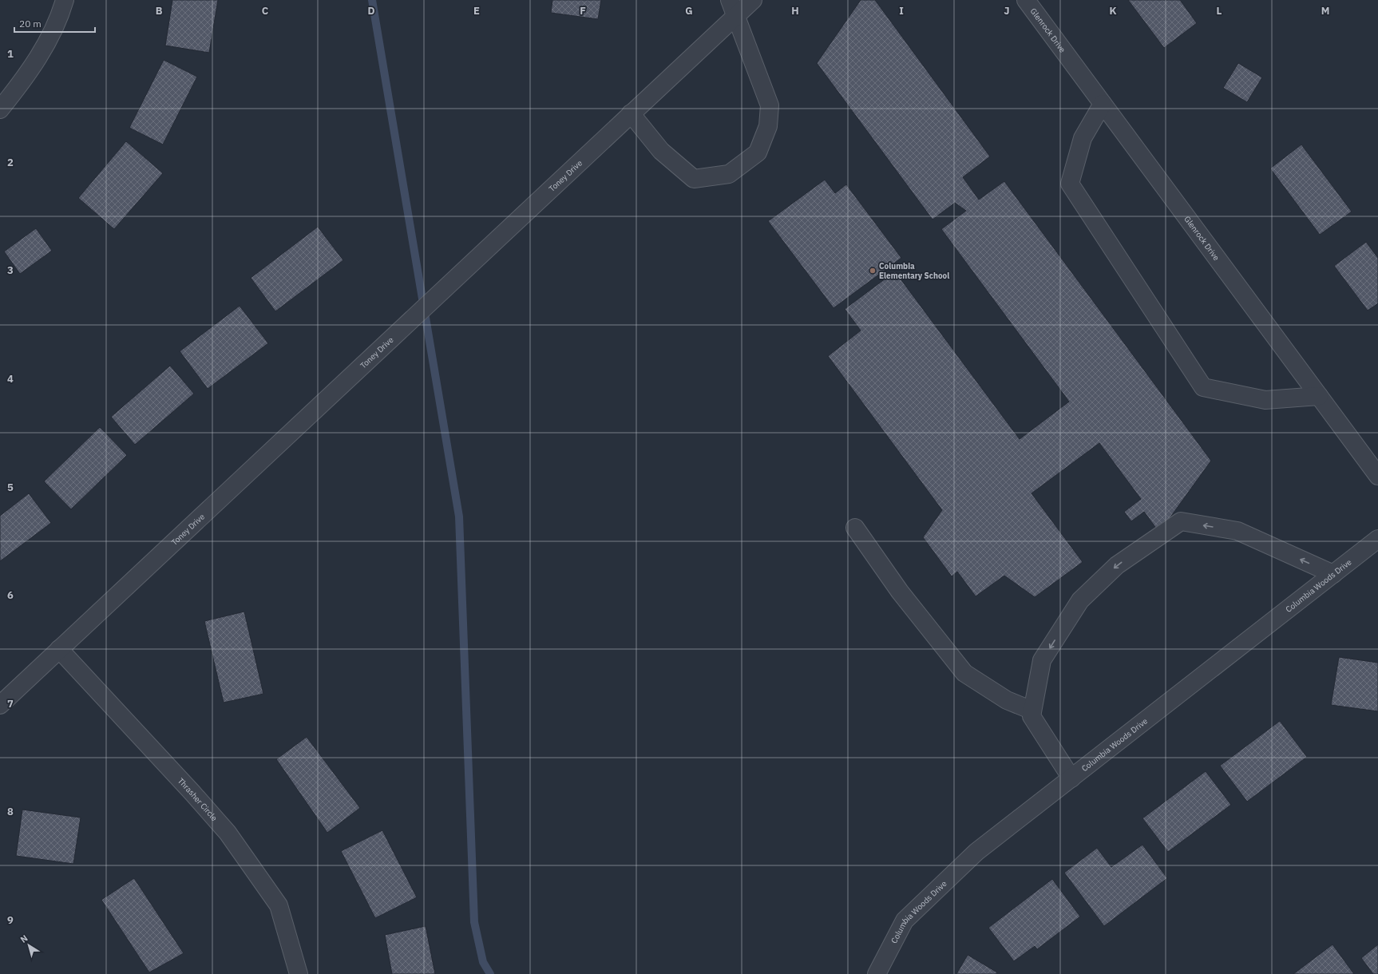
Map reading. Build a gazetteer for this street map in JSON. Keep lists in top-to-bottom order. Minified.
{"streets":{"street":["Glenrock Drive","Toney Drive","Columbia Woods Drive","Thrasher Circle"]},"crossings":[["Toney Drive","Thrasher Circle"]],"places":["Columbia Elementary School"],"scale_bar":"20 m","north":"top left","grid":{"columns":["B","C","D","E","F","G","H","I","J","K","L","M"],"rows":["1","2","3","4","5","6","7","8","9"]}}
